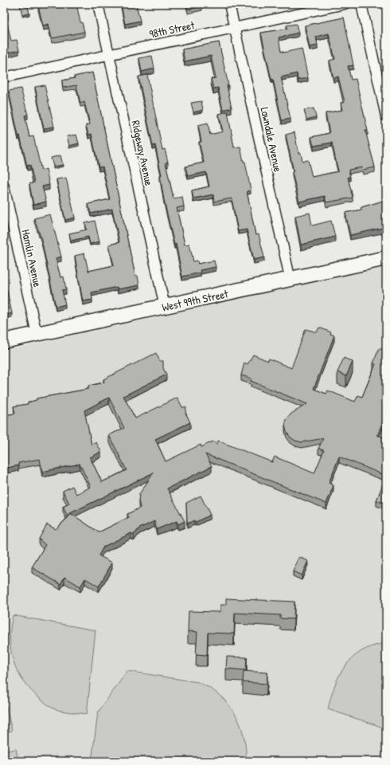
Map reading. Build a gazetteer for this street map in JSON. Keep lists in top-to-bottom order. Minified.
{"streets":{"street":["98th Street","Lawndale Avenue","Ridgeway Avenue","Hamlin Avenue","West 99th Street"]},"crossings":[["98th Street","Lawndale Avenue"],["98th Street","Ridgeway Avenue"],["Lawndale Avenue","West 99th Street"],["Ridgeway Avenue","West 99th Street"],["Hamlin Avenue","West 99th Street"]]}
